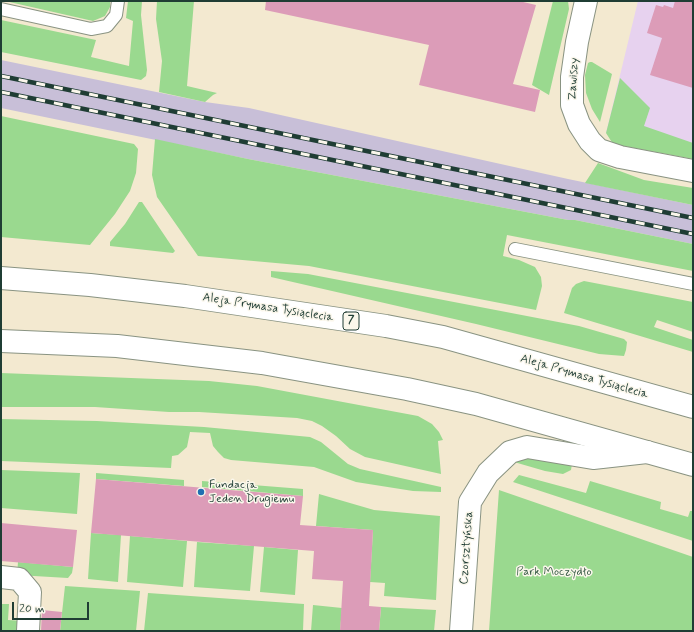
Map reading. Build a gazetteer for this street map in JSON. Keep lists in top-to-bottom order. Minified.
{"streets":{"main road":["Zawiszy","Aleja Prymasa Tysiąclecia","7","Czorsztyńska"]},"parks":["Park Moczydło"],"places":["Fundacja Jeden Drugiemu"],"scale_bar":"20 m"}
